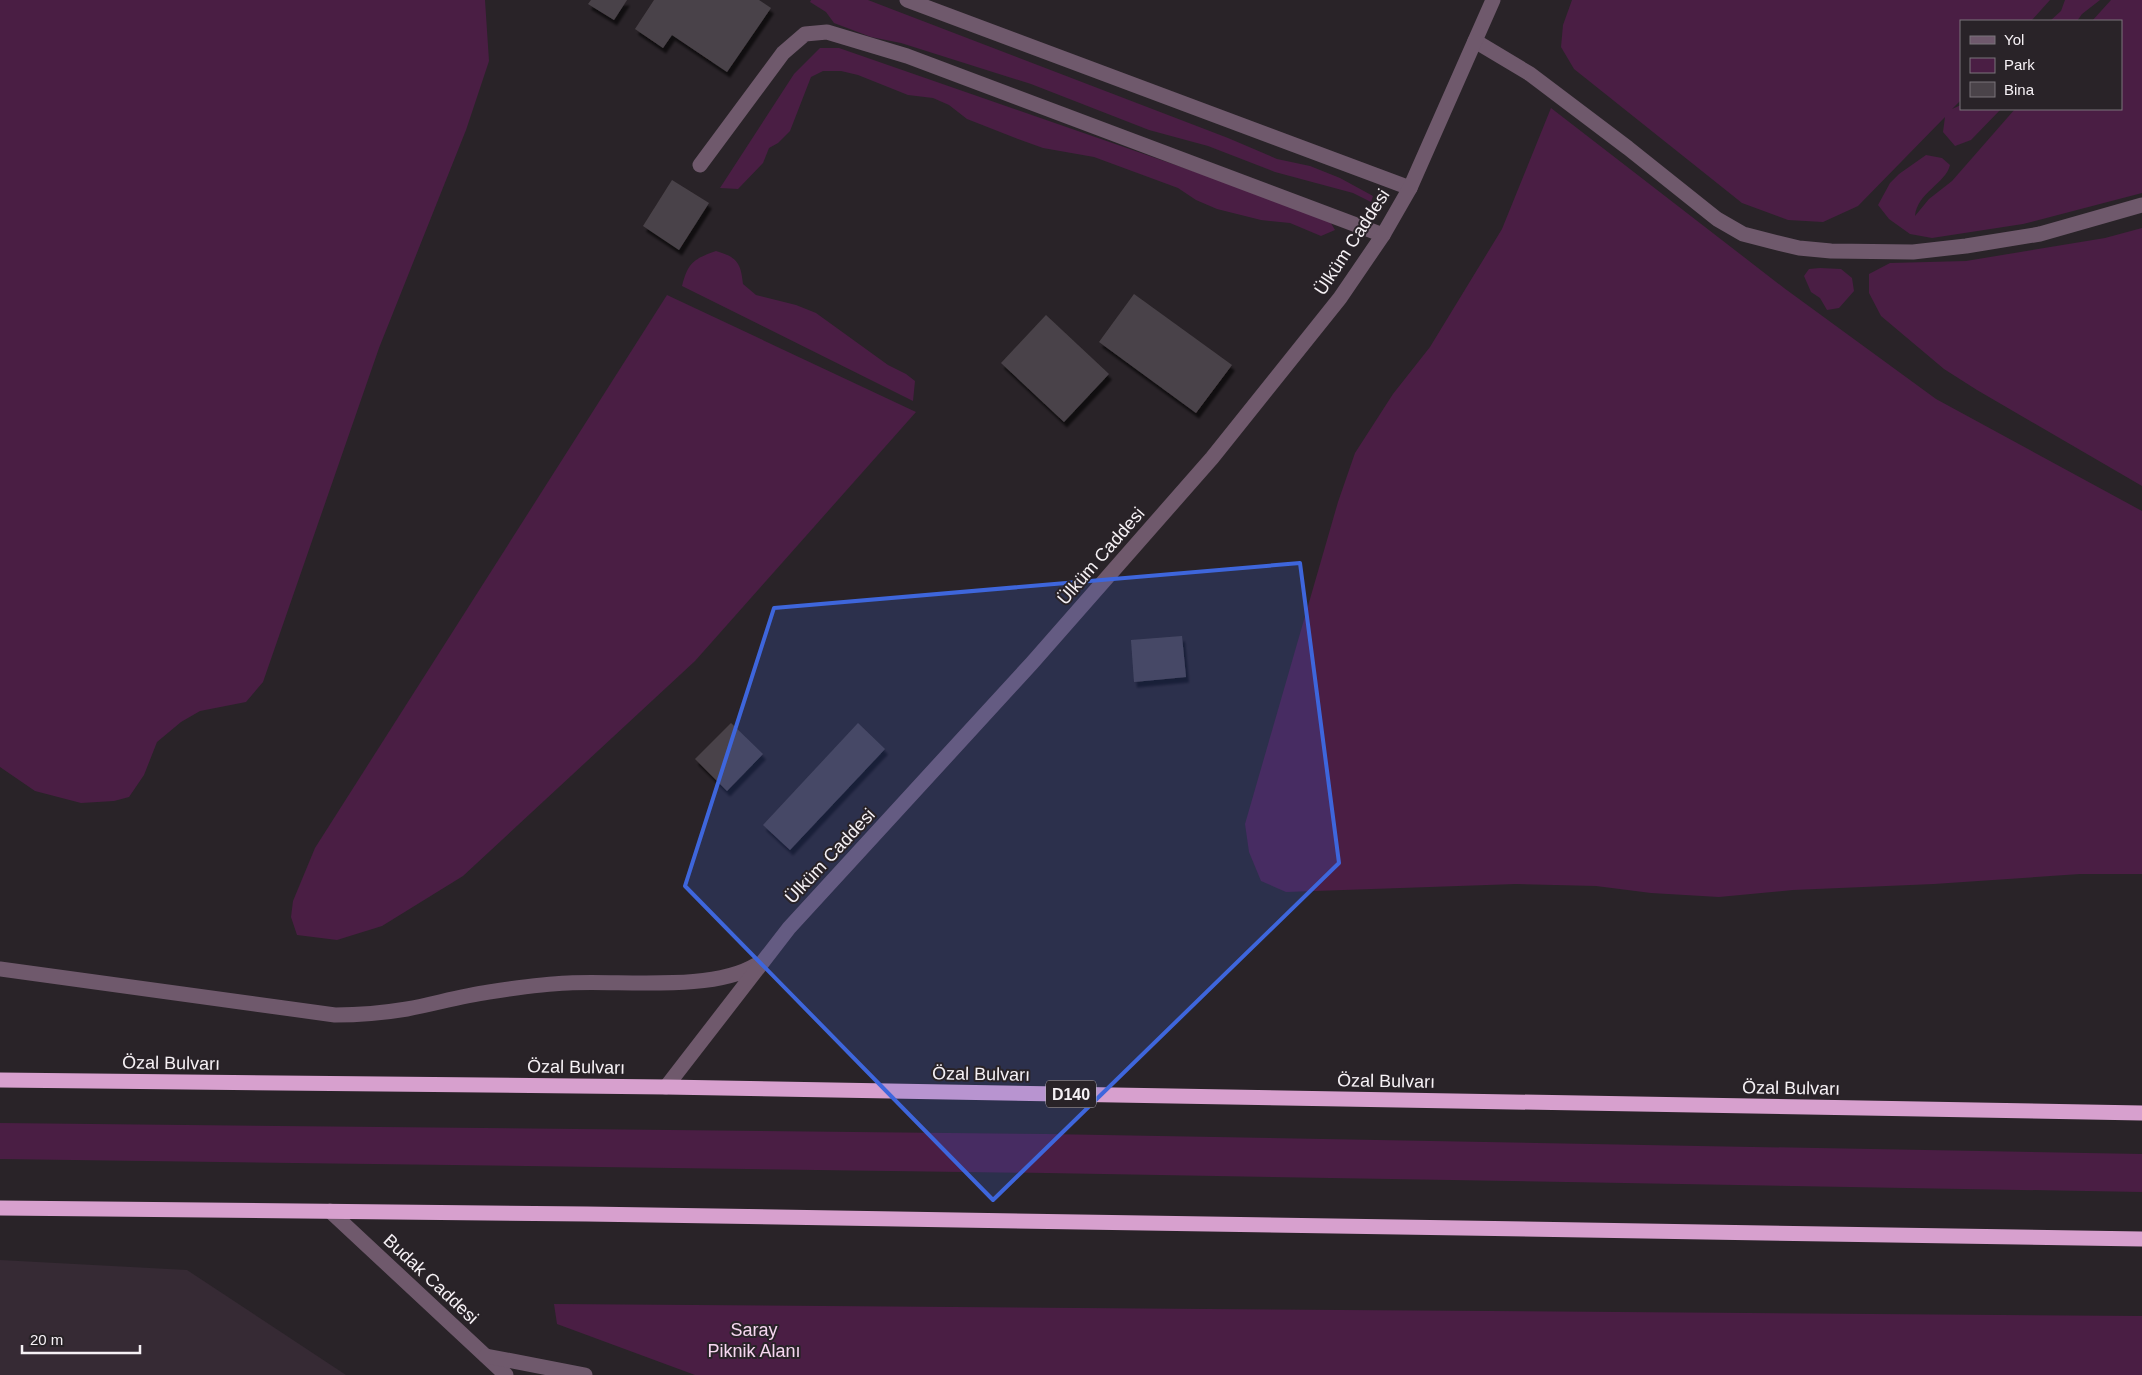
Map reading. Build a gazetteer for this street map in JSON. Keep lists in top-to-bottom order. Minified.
{"streets":{"highway":["Özal Bulvarı","D140"],"street":["Ülküm Caddesi","Budak Caddesi"]},"crossings":[["Ülküm Caddesi","Özal Bulvarı"]],"parks":["Saray Piknik Alanı"],"legend":["Yol","Park","Bina"],"scale_bar":"20 m"}
